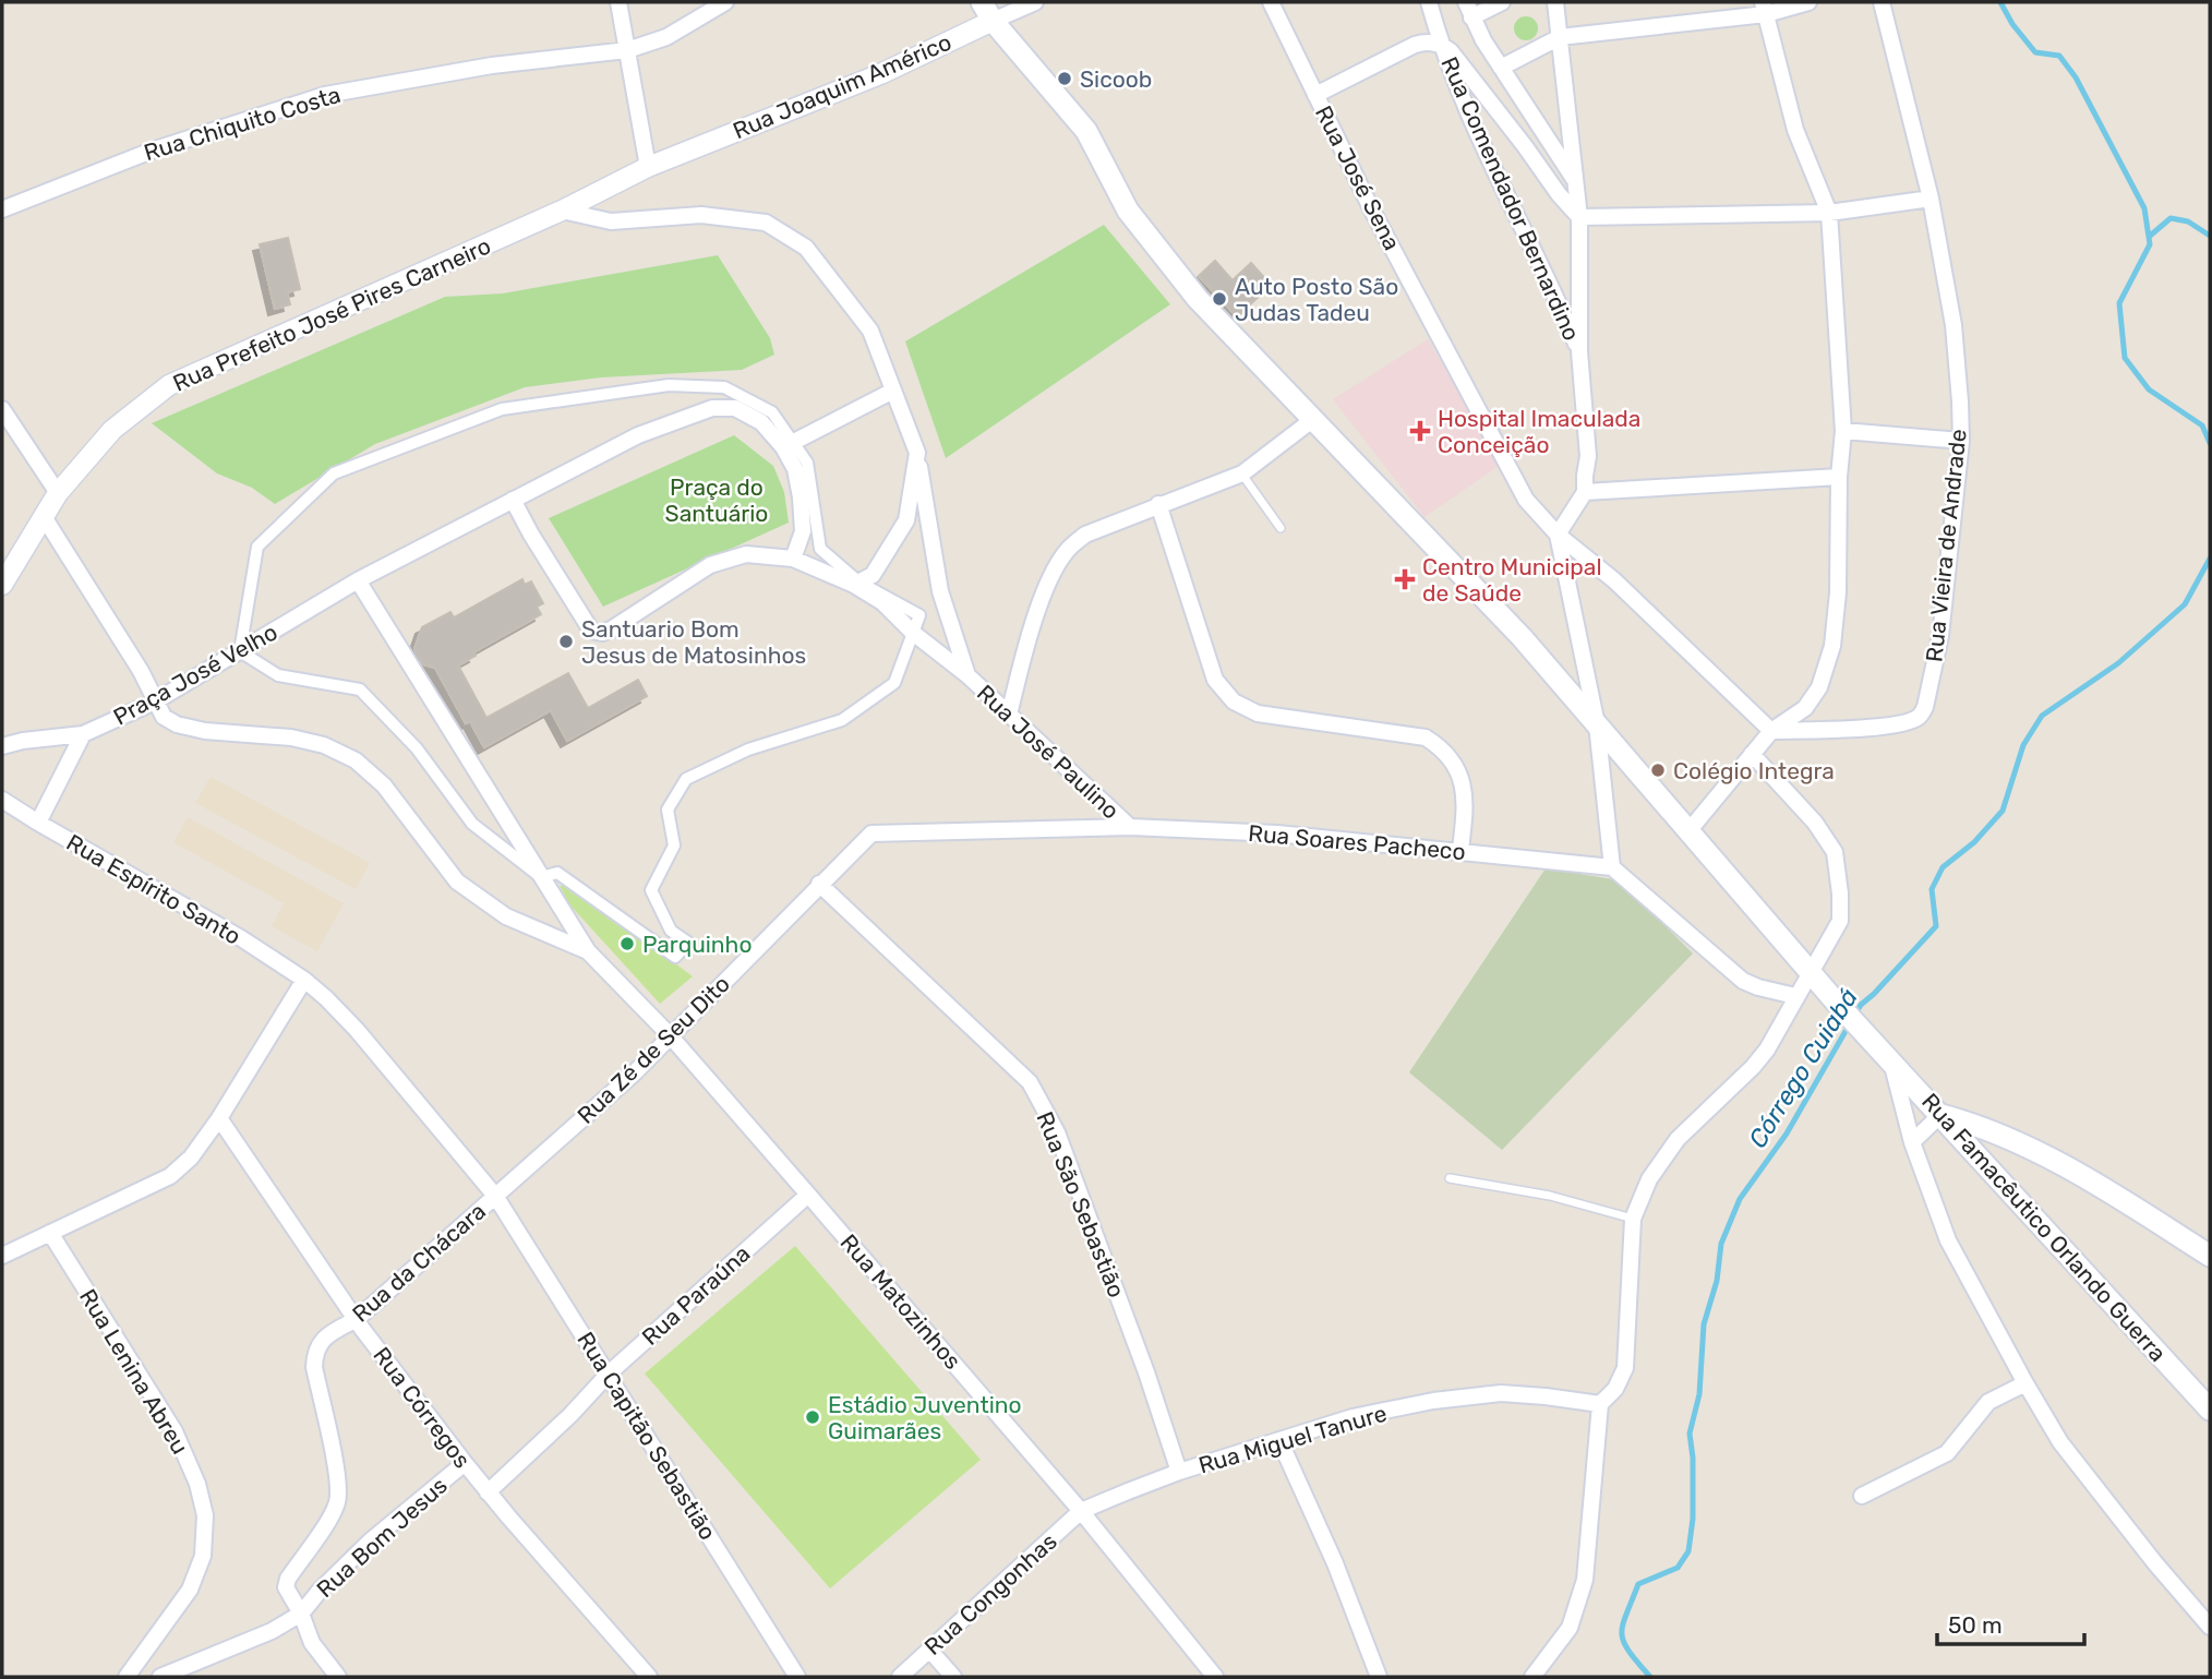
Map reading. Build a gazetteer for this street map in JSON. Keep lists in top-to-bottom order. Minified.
{"streets":{"main road":["Rua Famacêutico Orlando Guerra"],"street":["Rua Joaquim Américo","Rua Chiquito Costa","Rua José Sena","Rua Comendador Bernardino","Rua Prefeito José Pires Carneiro","Rua Vieira de Andrade","Praça José Velho","Rua José Paulino","Rua Soares Pacheco","Rua Espírito Santo","Rua Zé de Seu Dito","Rua São Sebastião","Rua da Chácara","Rua Paraúna","Rua Matozinhos","Rua Lenina Abreu","Rua Córregos","Rua Capitão Sebastião","Rua Miguel Tanure","Rua Bom Jesus","Rua Congonhas"]},"crossings":[["Rua Joaquim Américo","Rua Prefeito José Pires Carneiro"],["Rua Joaquim Américo","Rua Famacêutico Orlando Guerra"],["Rua José Sena","Rua Comendador Bernardino"],["Rua José Sena","Rua Vieira de Andrade"],["Rua José Paulino","Rua Soares Pacheco"],["Rua Soares Pacheco","Rua Zé de Seu Dito"],["Rua Espírito Santo","Rua Zé de Seu Dito"],["Rua Espírito Santo","Rua da Chácara"],["Rua Espírito Santo","Rua Capitão Sebastião"],["Rua Zé de Seu Dito","Rua São Sebastião"],["Rua Zé de Seu Dito","Rua da Chácara"],["Rua Zé de Seu Dito","Rua Matozinhos"],["Rua Zé de Seu Dito","Rua Capitão Sebastião"],["Rua São Sebastião","Rua Miguel Tanure"],["Rua da Chácara","Rua Córregos"],["Rua da Chácara","Rua Capitão Sebastião"],["Rua da Chácara","Rua Bom Jesus"],["Rua Paraúna","Rua Matozinhos"],["Rua Paraúna","Rua Córregos"],["Rua Paraúna","Rua Capitão Sebastião"],["Rua Matozinhos","Rua Miguel Tanure"],["Rua Matozinhos","Rua Congonhas"],["Rua Córregos","Rua Bom Jesus"],["Rua Miguel Tanure","Rua Congonhas"]],"water":["Córrego Cuiabá"],"parks":["Praça do Santuário"],"places":{"other":["Sicoob","Auto Posto São Judas Tadeu","Santuario Bom Jesus de Matosinhos","Colégio Integra","Parquinho","Estádio Juventino Guimarães"],"health":["Hospital Imaculada Conceição","Centro Municipal de Saúde"]},"scale_bar":"50 m"}
